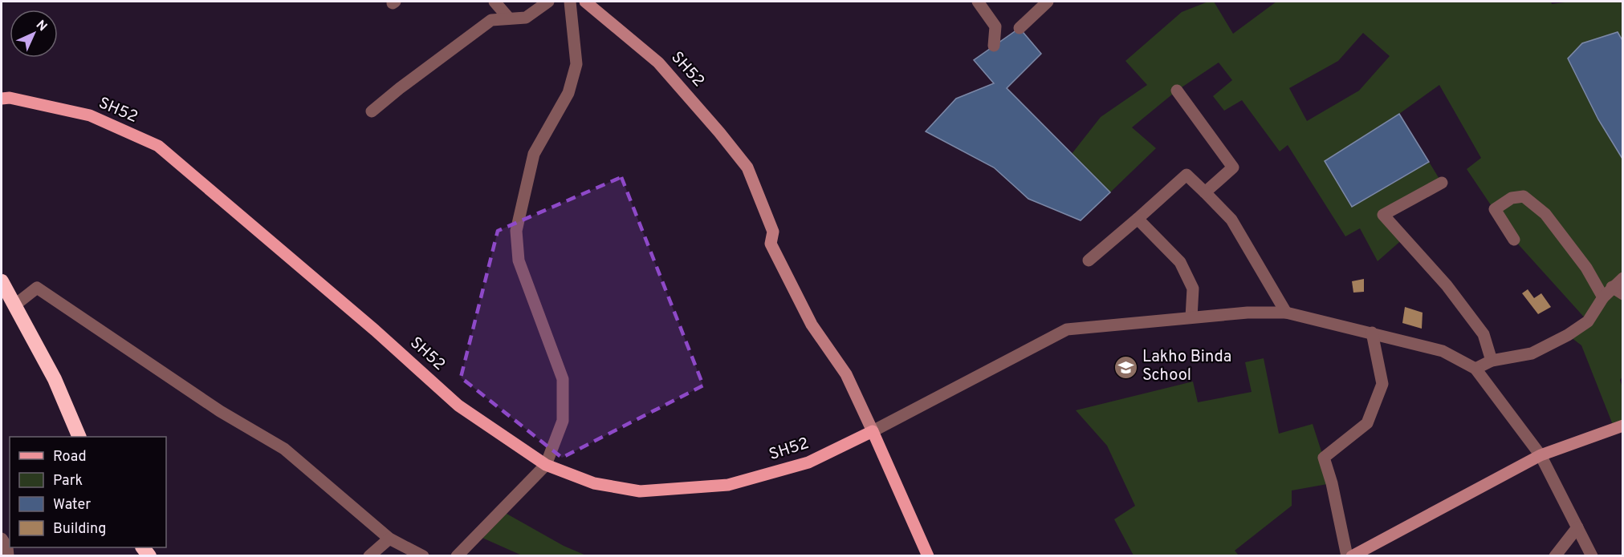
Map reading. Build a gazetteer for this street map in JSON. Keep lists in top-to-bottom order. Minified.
{"streets":{"main road":["SH52"]},"places":{"school or university":["Lakho Binda School"]},"legend":["Road","Park","Water","Building"],"north":"top right"}
